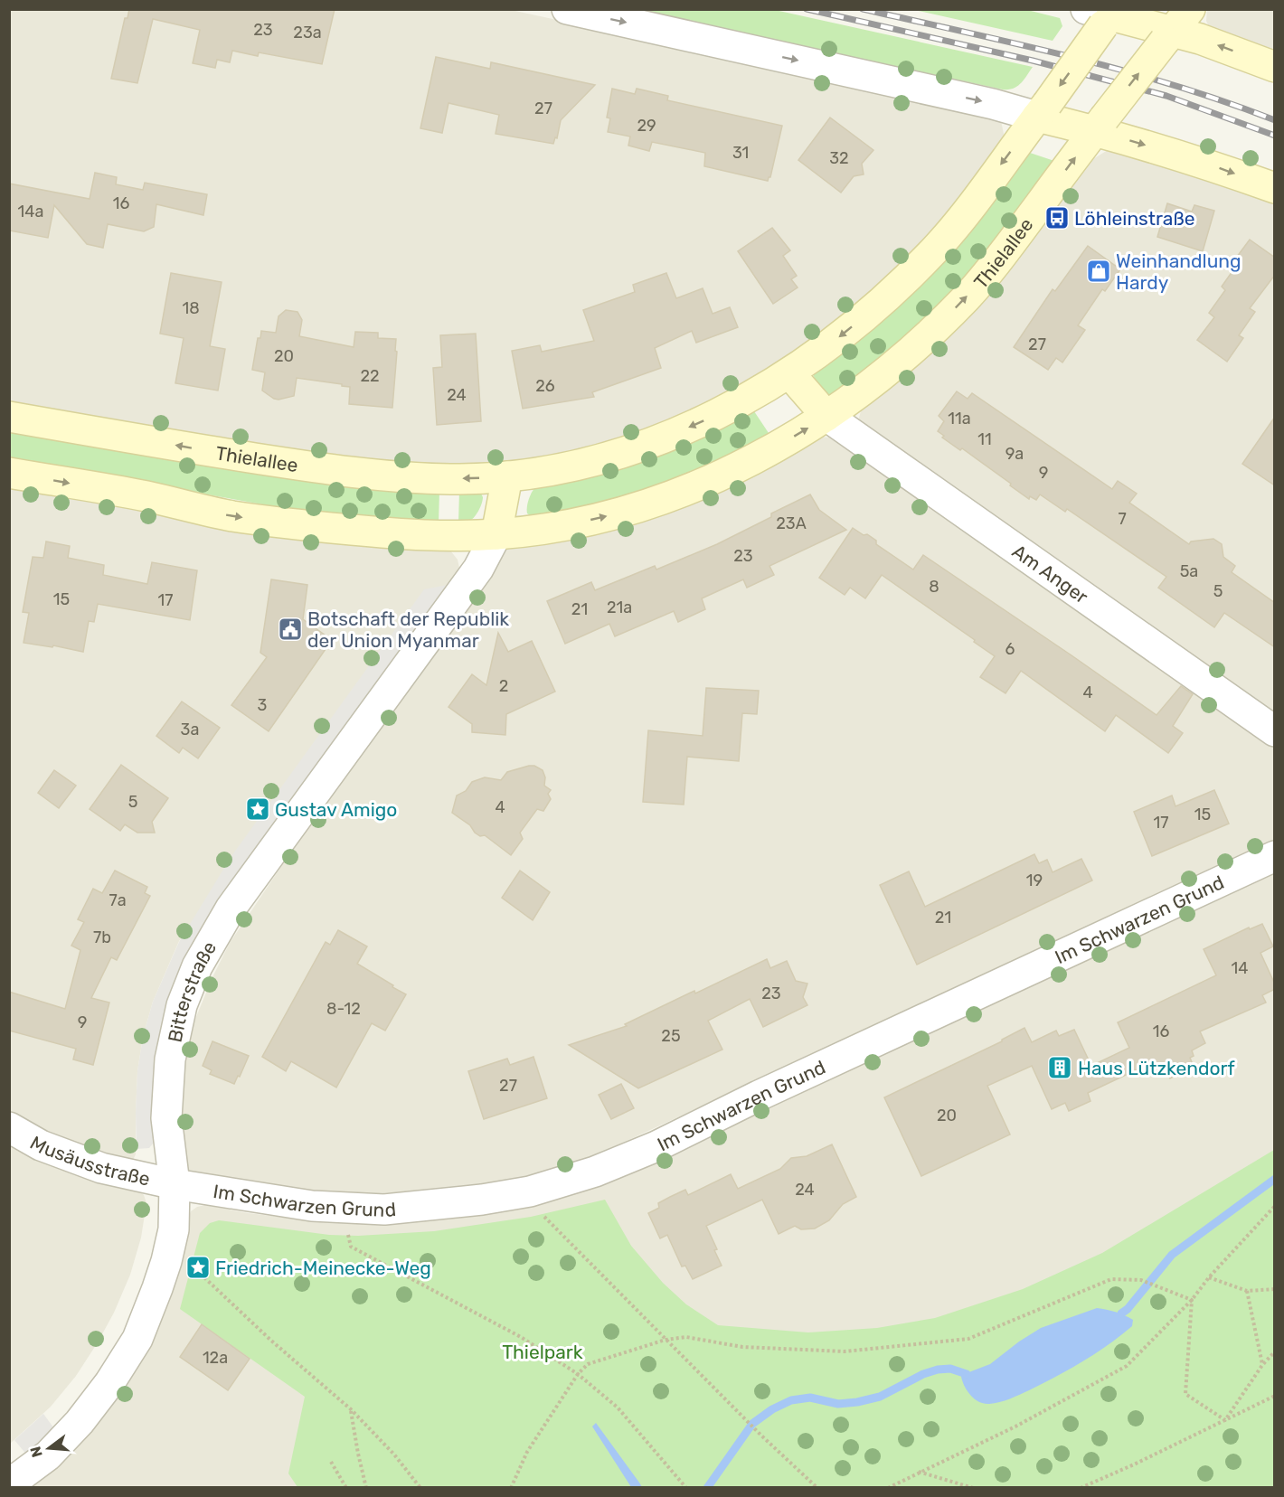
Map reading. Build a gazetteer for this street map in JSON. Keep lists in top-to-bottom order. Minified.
{"streets":{"main road":["Thielallee"],"street":["Am Anger","Im Schwarzen Grund","Bitterstraße","Musäusstraße"]},"crossings":[["Thielallee","Am Anger"],["Thielallee","Bitterstraße"],["Im Schwarzen Grund","Bitterstraße"],["Im Schwarzen Grund","Musäusstraße"],["Bitterstraße","Musäusstraße"]],"parks":["Thielpark"],"places":{"bus stop":["Löhleinstraße"],"shop":["Weinhandlung Hardy"],"public building":["Botschaft der Republik der Union Myanmar"],"place":["Gustav Amigo","Friedrich-Meinecke-Weg"],"building":["Haus Lützkendorf"]},"house_numbers":["23","23a","27","29","31","32","16","14a","18","27","20","22","26","24","11a","11","9a","9","7","23A","23","5a","8","5","15","17","21a","21","6","2","4","3","3a","5","4","15","17","19","7a","21","7b","14","23","8-12","9","16","25","27","20","24","12a"],"north":"left"}
